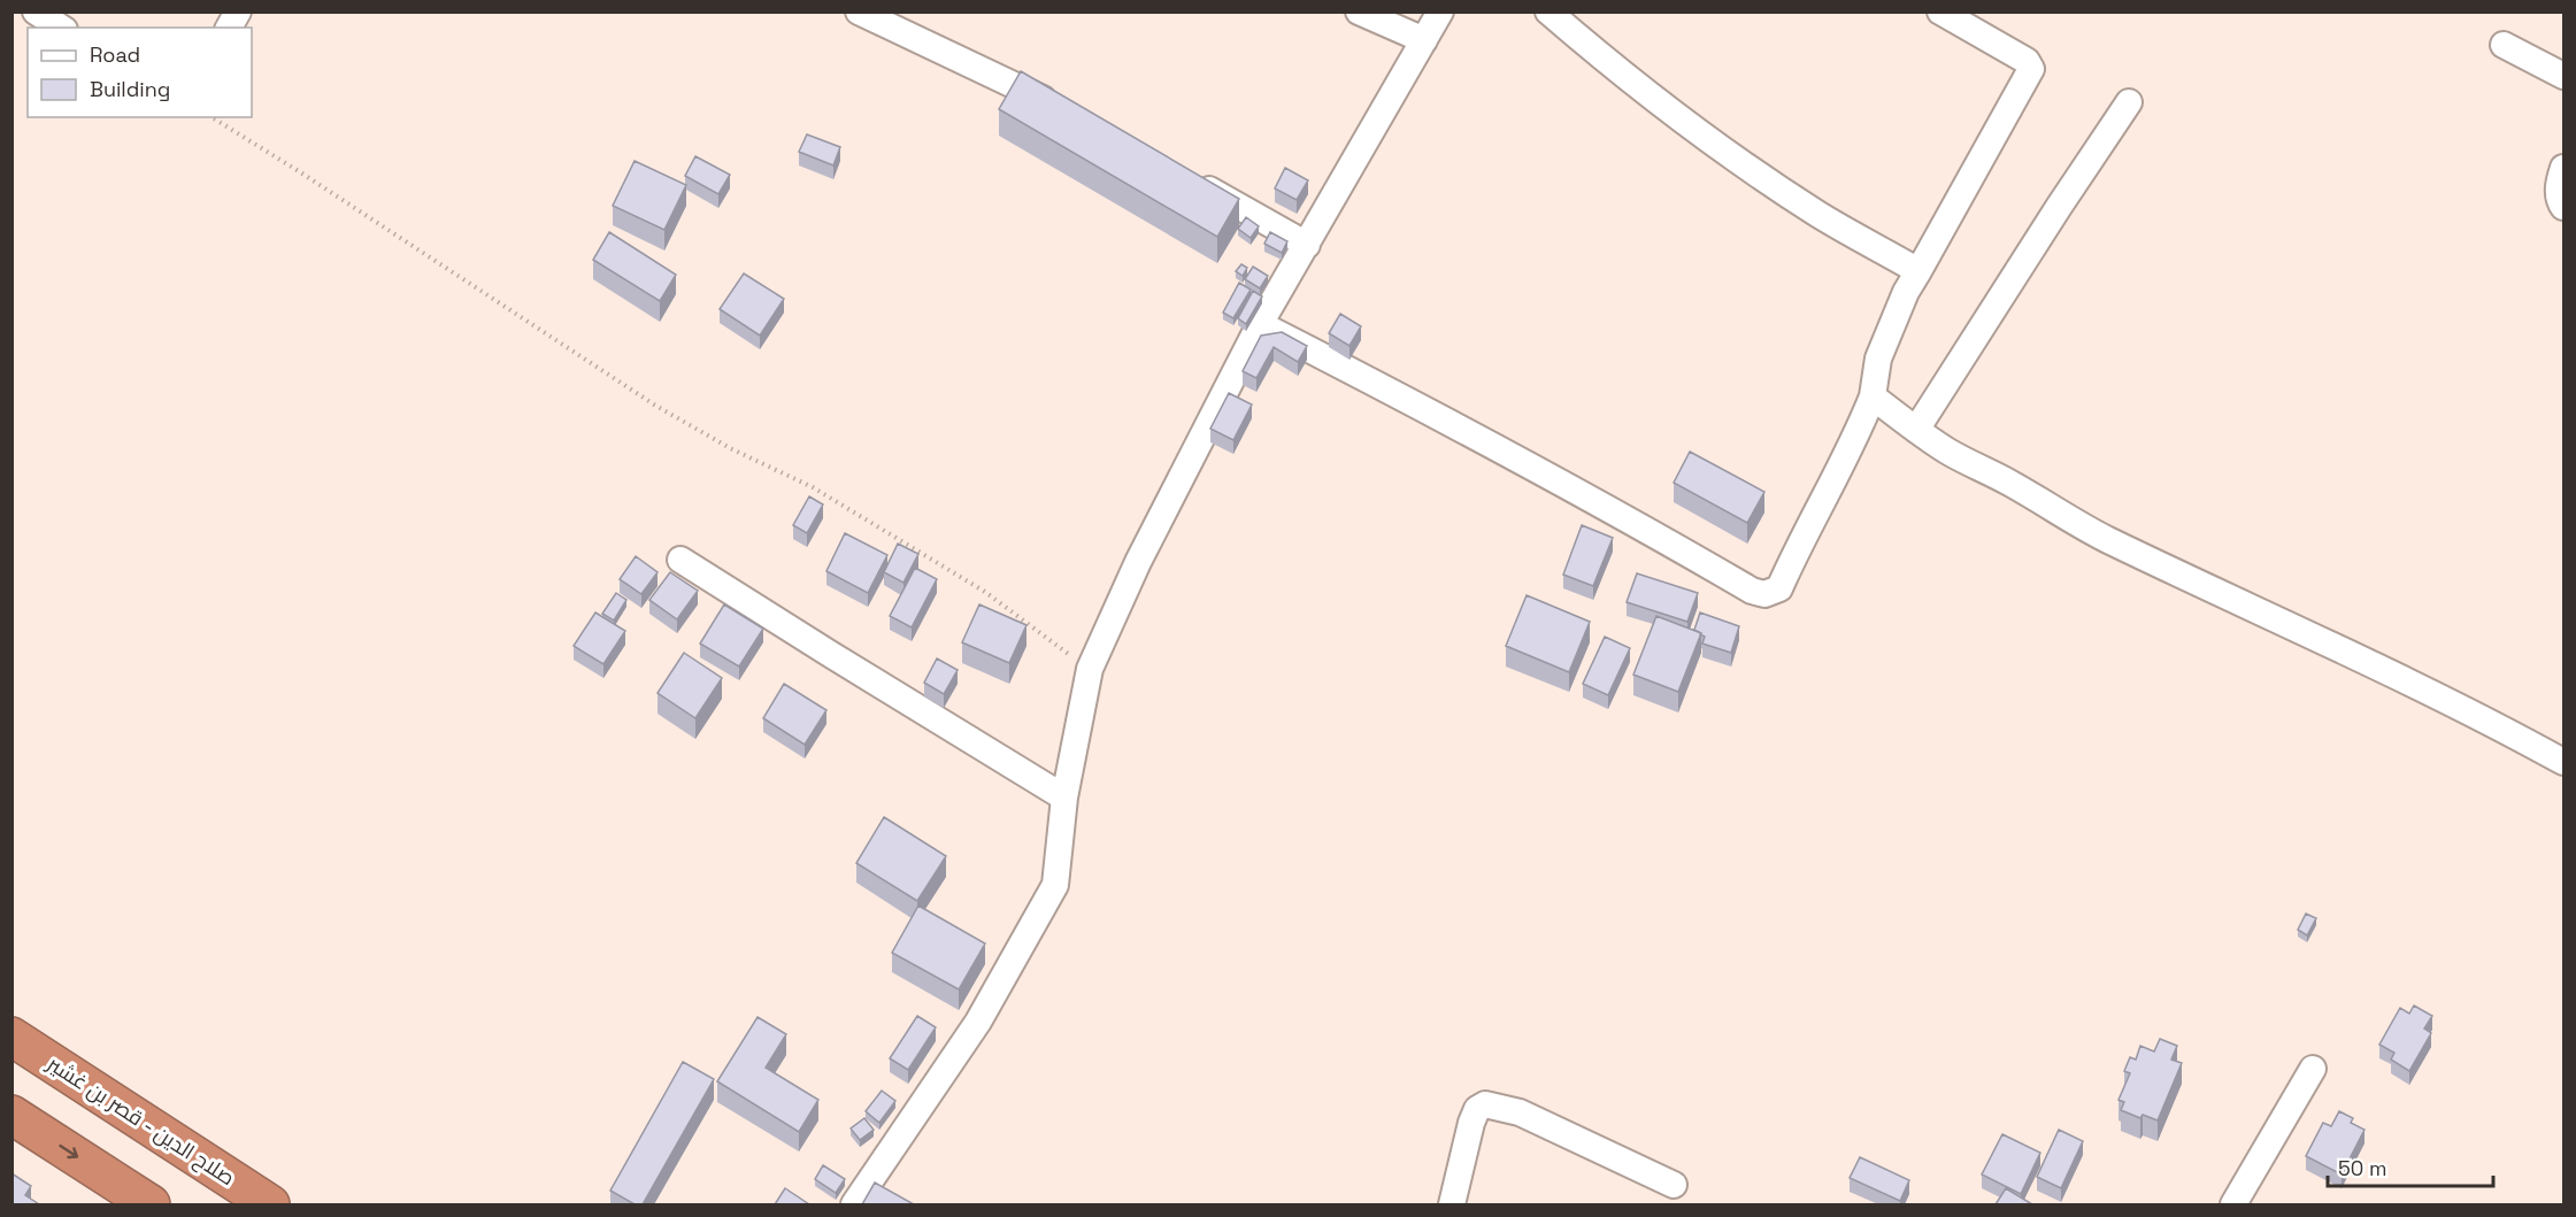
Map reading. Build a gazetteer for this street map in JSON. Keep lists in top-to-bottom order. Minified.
{"streets":{"highway":["صلاح الدين - قصر بن غشير"]},"legend":["Road","Building"],"scale_bar":"50 m"}
